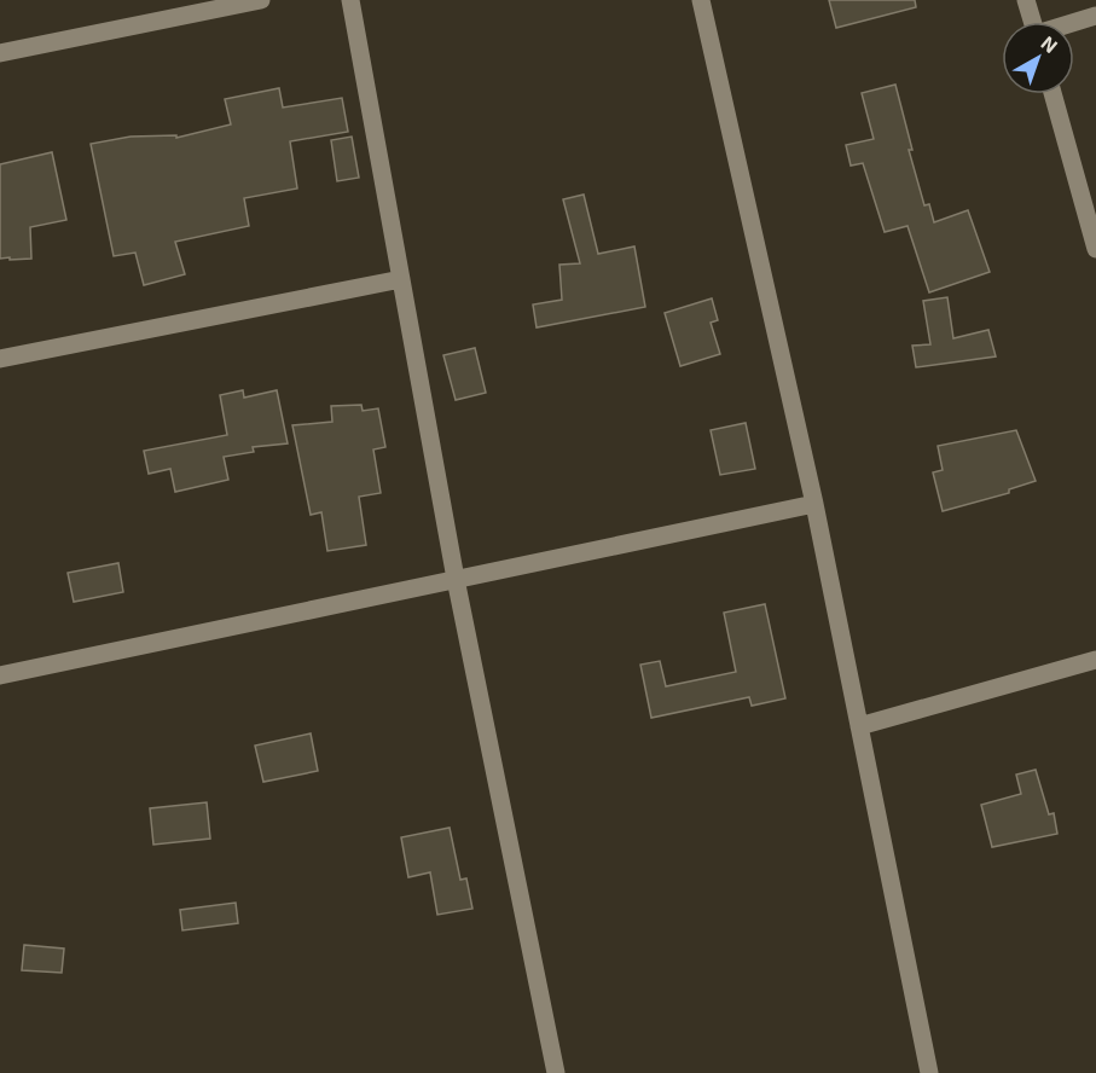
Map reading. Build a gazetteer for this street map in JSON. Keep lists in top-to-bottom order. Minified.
{"north":"top right"}
